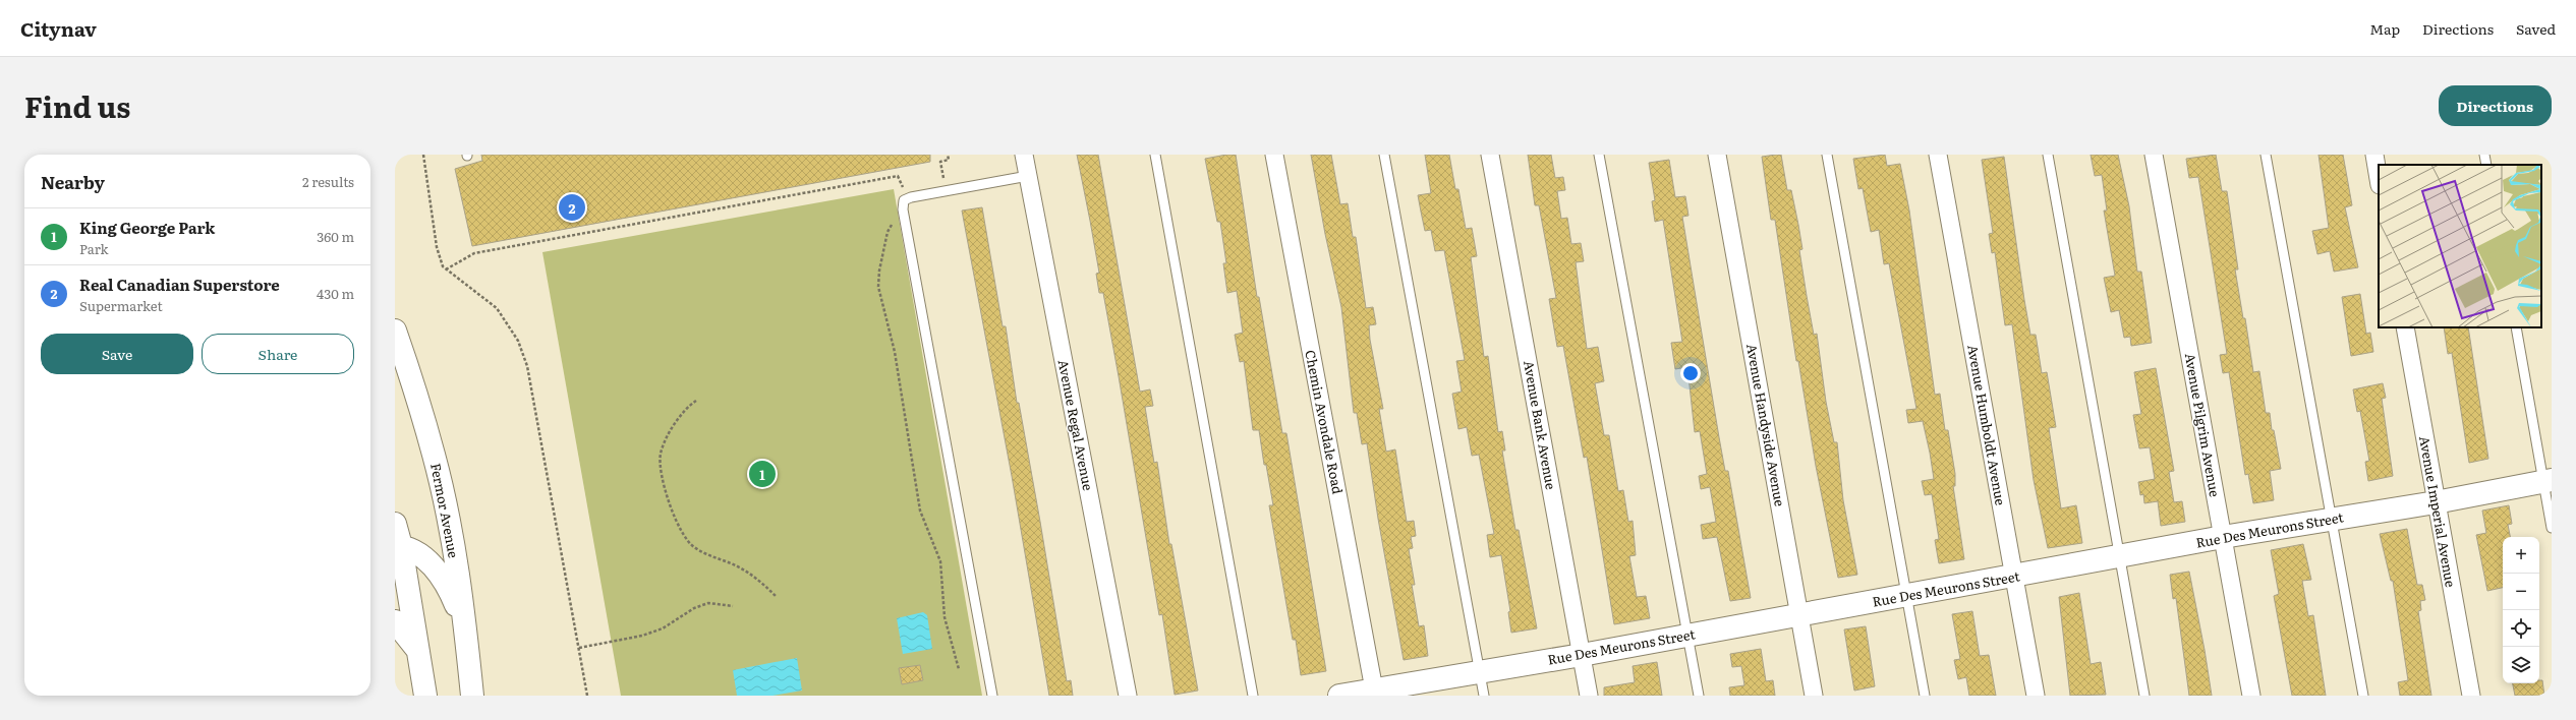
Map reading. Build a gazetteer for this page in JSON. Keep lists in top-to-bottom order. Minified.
{"streets":{"main road":["Fermor Avenue","Rue Des Meurons Street"],"street":["Chemin Avondale Road","Avenue Regal Avenue","Avenue Bank Avenue","Avenue Handyside Avenue","Avenue Humboldt Avenue","Avenue Pilgrim Avenue","Avenue Imperial Avenue"]},"crossings":[["Chemin Avondale Road","Rue Des Meurons Street"],["Avenue Bank Avenue","Rue Des Meurons Street"],["Avenue Handyside Avenue","Rue Des Meurons Street"],["Avenue Humboldt Avenue","Rue Des Meurons Street"],["Avenue Pilgrim Avenue","Rue Des Meurons Street"],["Avenue Imperial Avenue","Rue Des Meurons Street"]],"page":{"header":"Citynav","nav":["Map","Directions","Saved"],"title":"Find us","buttons":["Directions",["Save","Share"]],"heading":["Nearby","2 results"],"pins":["2","1"],"list":[{"mark":"1","name":"King George Park","note":"Park","value":"360 m"},{"mark":"2","name":"Real Canadian Superstore","note":"Supermarket","value":"430 m"}],"map_buttons":["+","−"]}}
